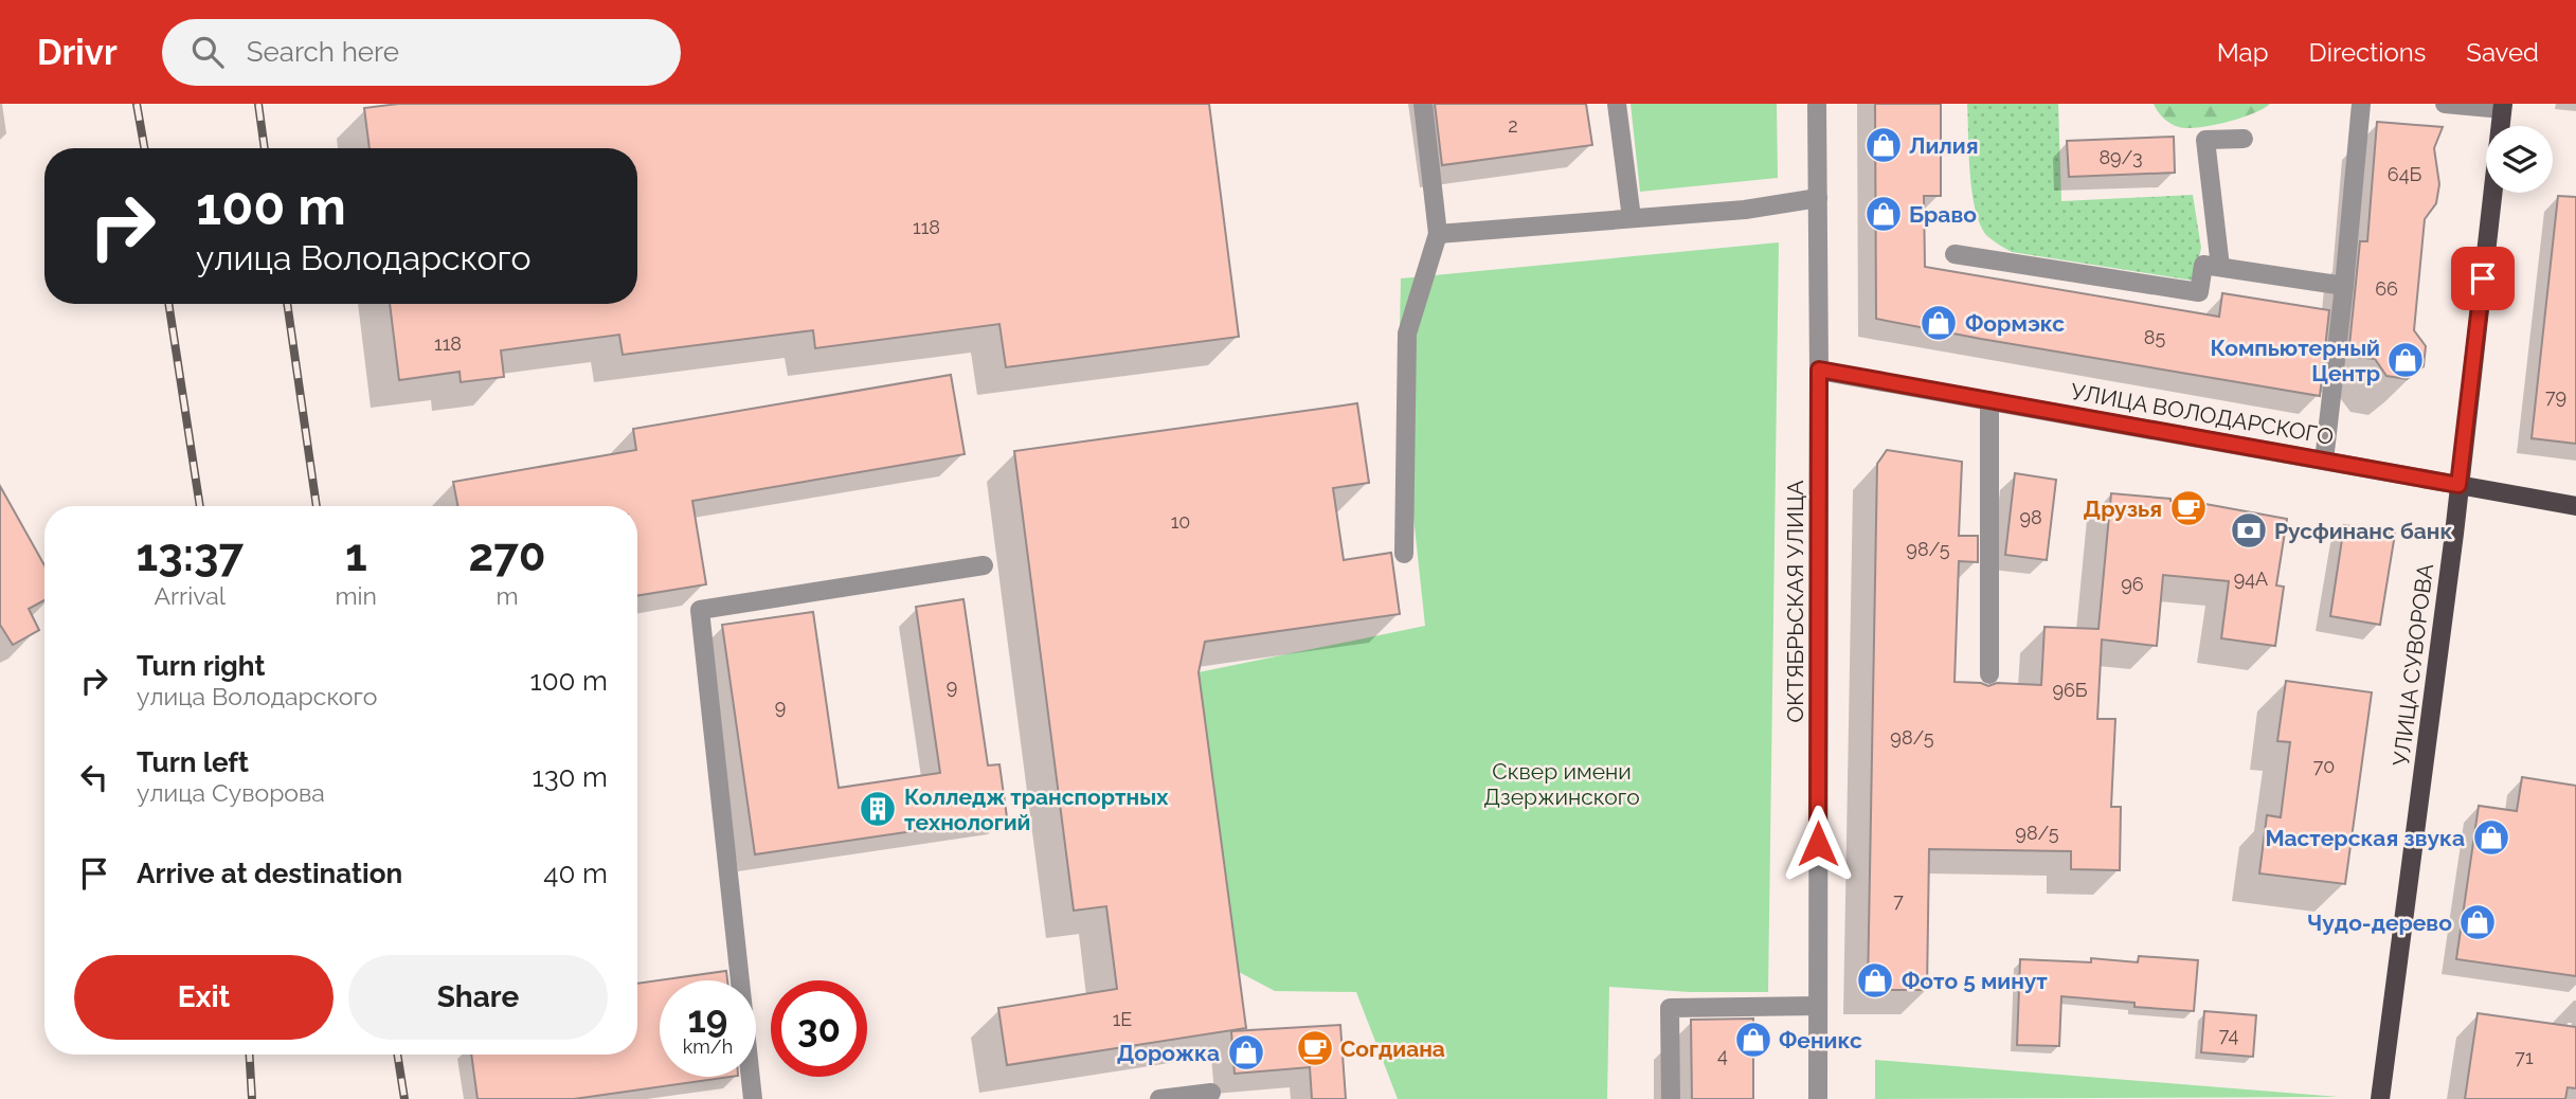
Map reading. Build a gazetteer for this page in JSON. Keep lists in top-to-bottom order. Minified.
{"streets":{"main road":["УЛИЦА ВОЛОДАРСКОГО","УЛИЦА СУВОРОВА"],"street":["ОКТЯБРЬСКАЯ УЛИЦА"]},"crossings":[["УЛИЦА ВОЛОДАРСКОГО","ОКТЯБРЬСКАЯ УЛИЦА"],["УЛИЦА ВОЛОДАРСКОГО","УЛИЦА СУВОРОВА"]],"parks":["Сквер имени Дзержинского"],"places":{"shop":["Лилия","Браво","Формэкс","Компьютерный Центр","Мастерская звука","Чудо-дерево","Фото 5 минут","Феникс","Дорожка"],"cafe":["Друзья","Согдиана"],"bank":["Русфинанс банк"],"building":["Колледж транспортных технологий"]},"house_numbers":["2","89/3","64Б","118","66","85","118","79","98","10","98/5","94А","96","9","96Б","9","98/5","70","98/5","7","1Е","74","4","71"],"page":{"header":"Drivr","search":"Search here","nav":["Map","Directions","Saved"],"turn":["100 m","улица Володарского"],"eta":["13:37","Arrival","1","min","270","m"],"list":[{"name":"Turn right","note":"улица Володарского","value":"100 m"},{"name":"Turn left","note":"улица Суворова","value":"130 m"},{"name":"Arrive at destination","value":"40 m"}],"buttons":["Exit","Share"],"speed":"19 km/h","limit":"30"}}
